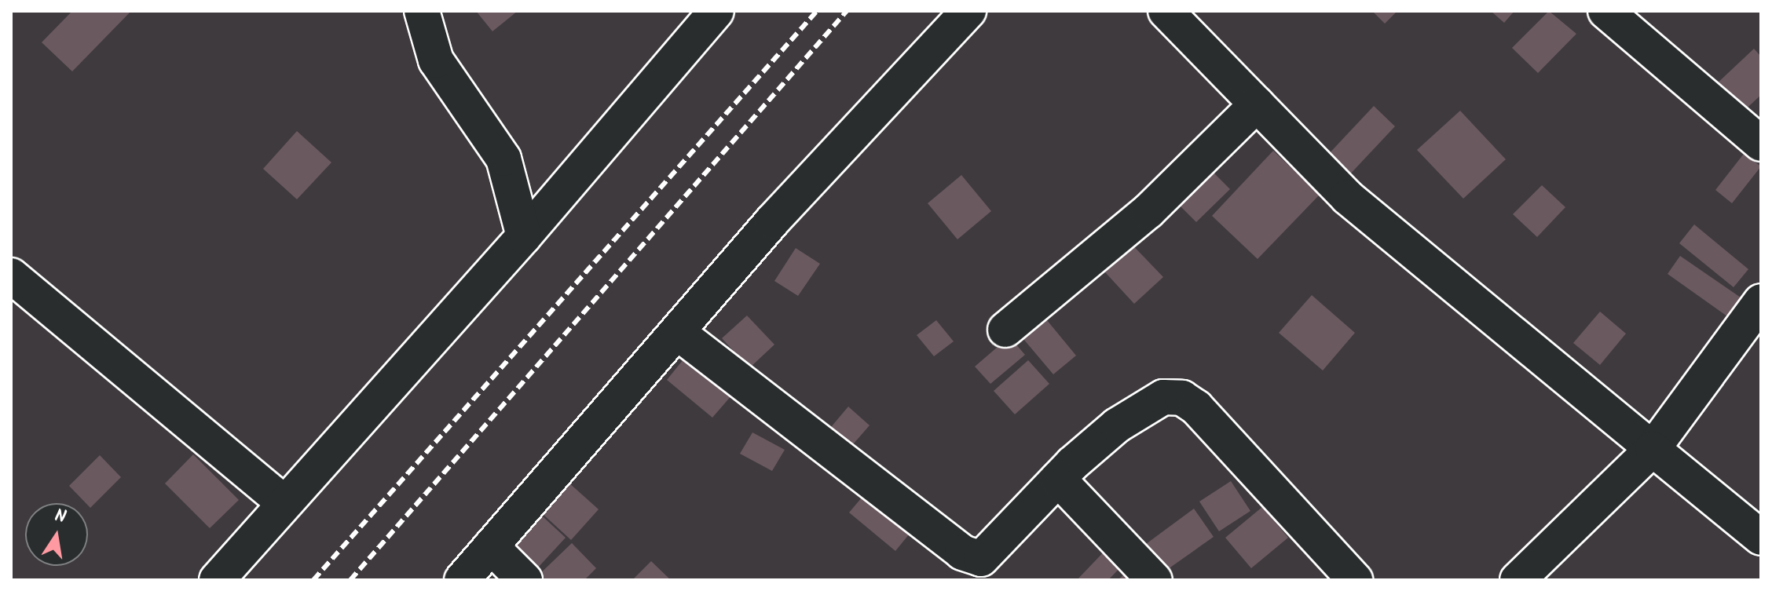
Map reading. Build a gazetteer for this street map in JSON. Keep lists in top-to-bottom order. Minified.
{"north":"top"}
